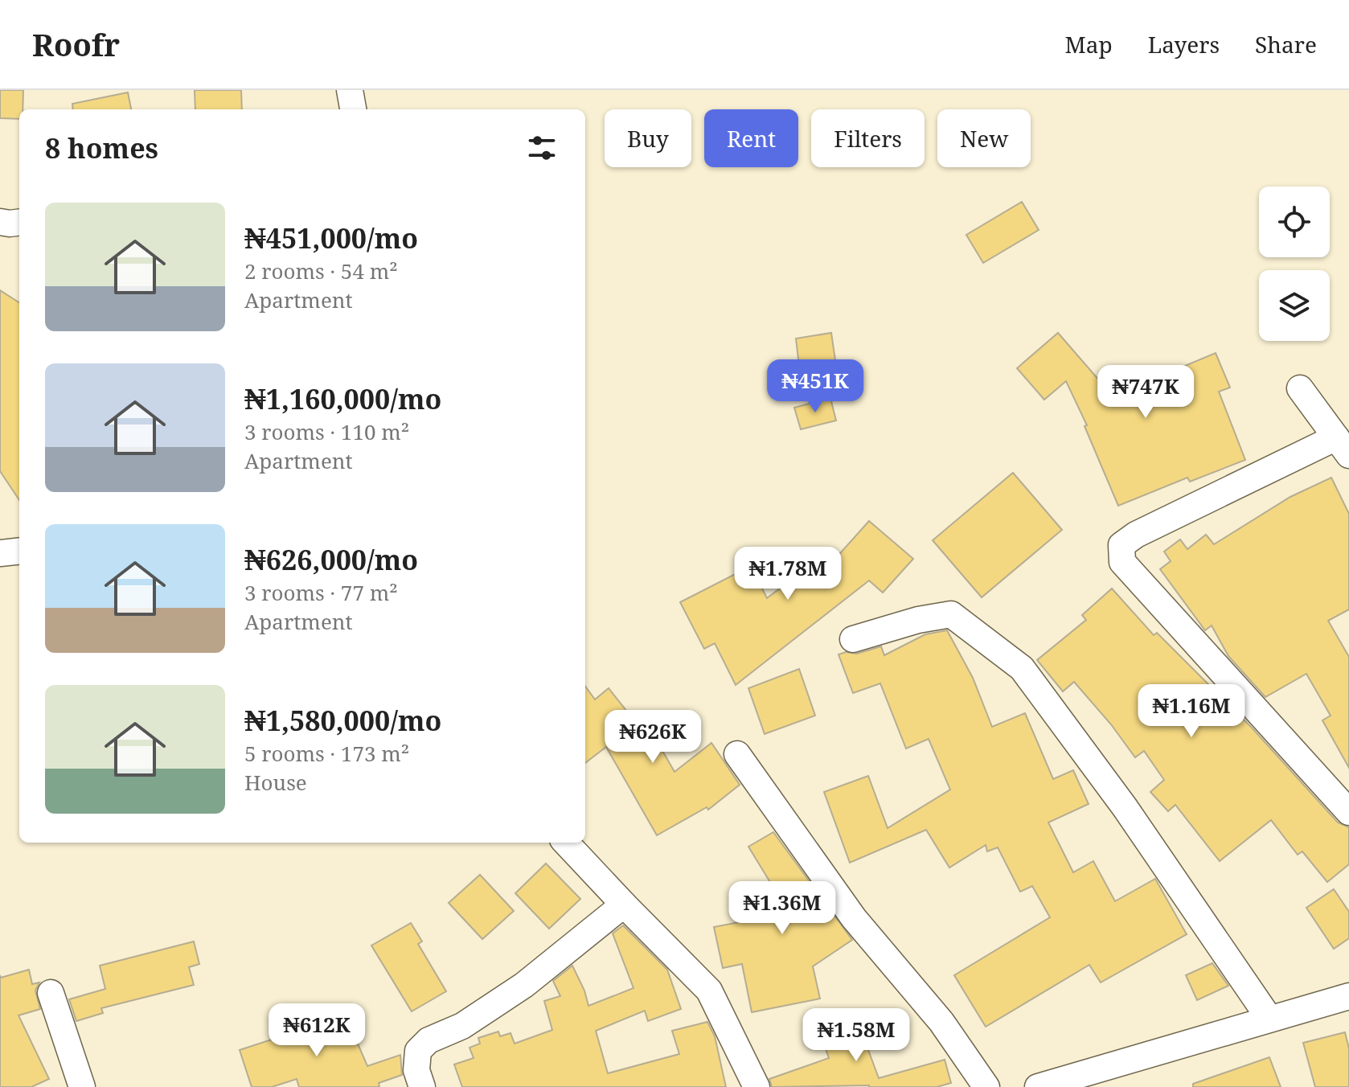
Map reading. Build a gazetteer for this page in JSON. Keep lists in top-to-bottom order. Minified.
{"page":{"header":"Roofr","nav":["Map","Layers","Share"],"chip":["Buy","Rent","Filters","New"],"heading":"8 homes","list":[{"name":"₦451,000/mo","note":"2 rooms · 54 m² · Apartment"},{"name":"₦1,160,000/mo","note":"3 rooms · 110 m² · Apartment"},{"name":"₦626,000/mo","note":"3 rooms · 77 m² · Apartment"},{"name":"₦1,580,000/mo","note":"5 rooms · 173 m² · House"}],"price":["₦451K","₦747K","₦1.78M","₦1.16M","₦626K","₦1.36M","₦612K","₦1.58M"]}}
